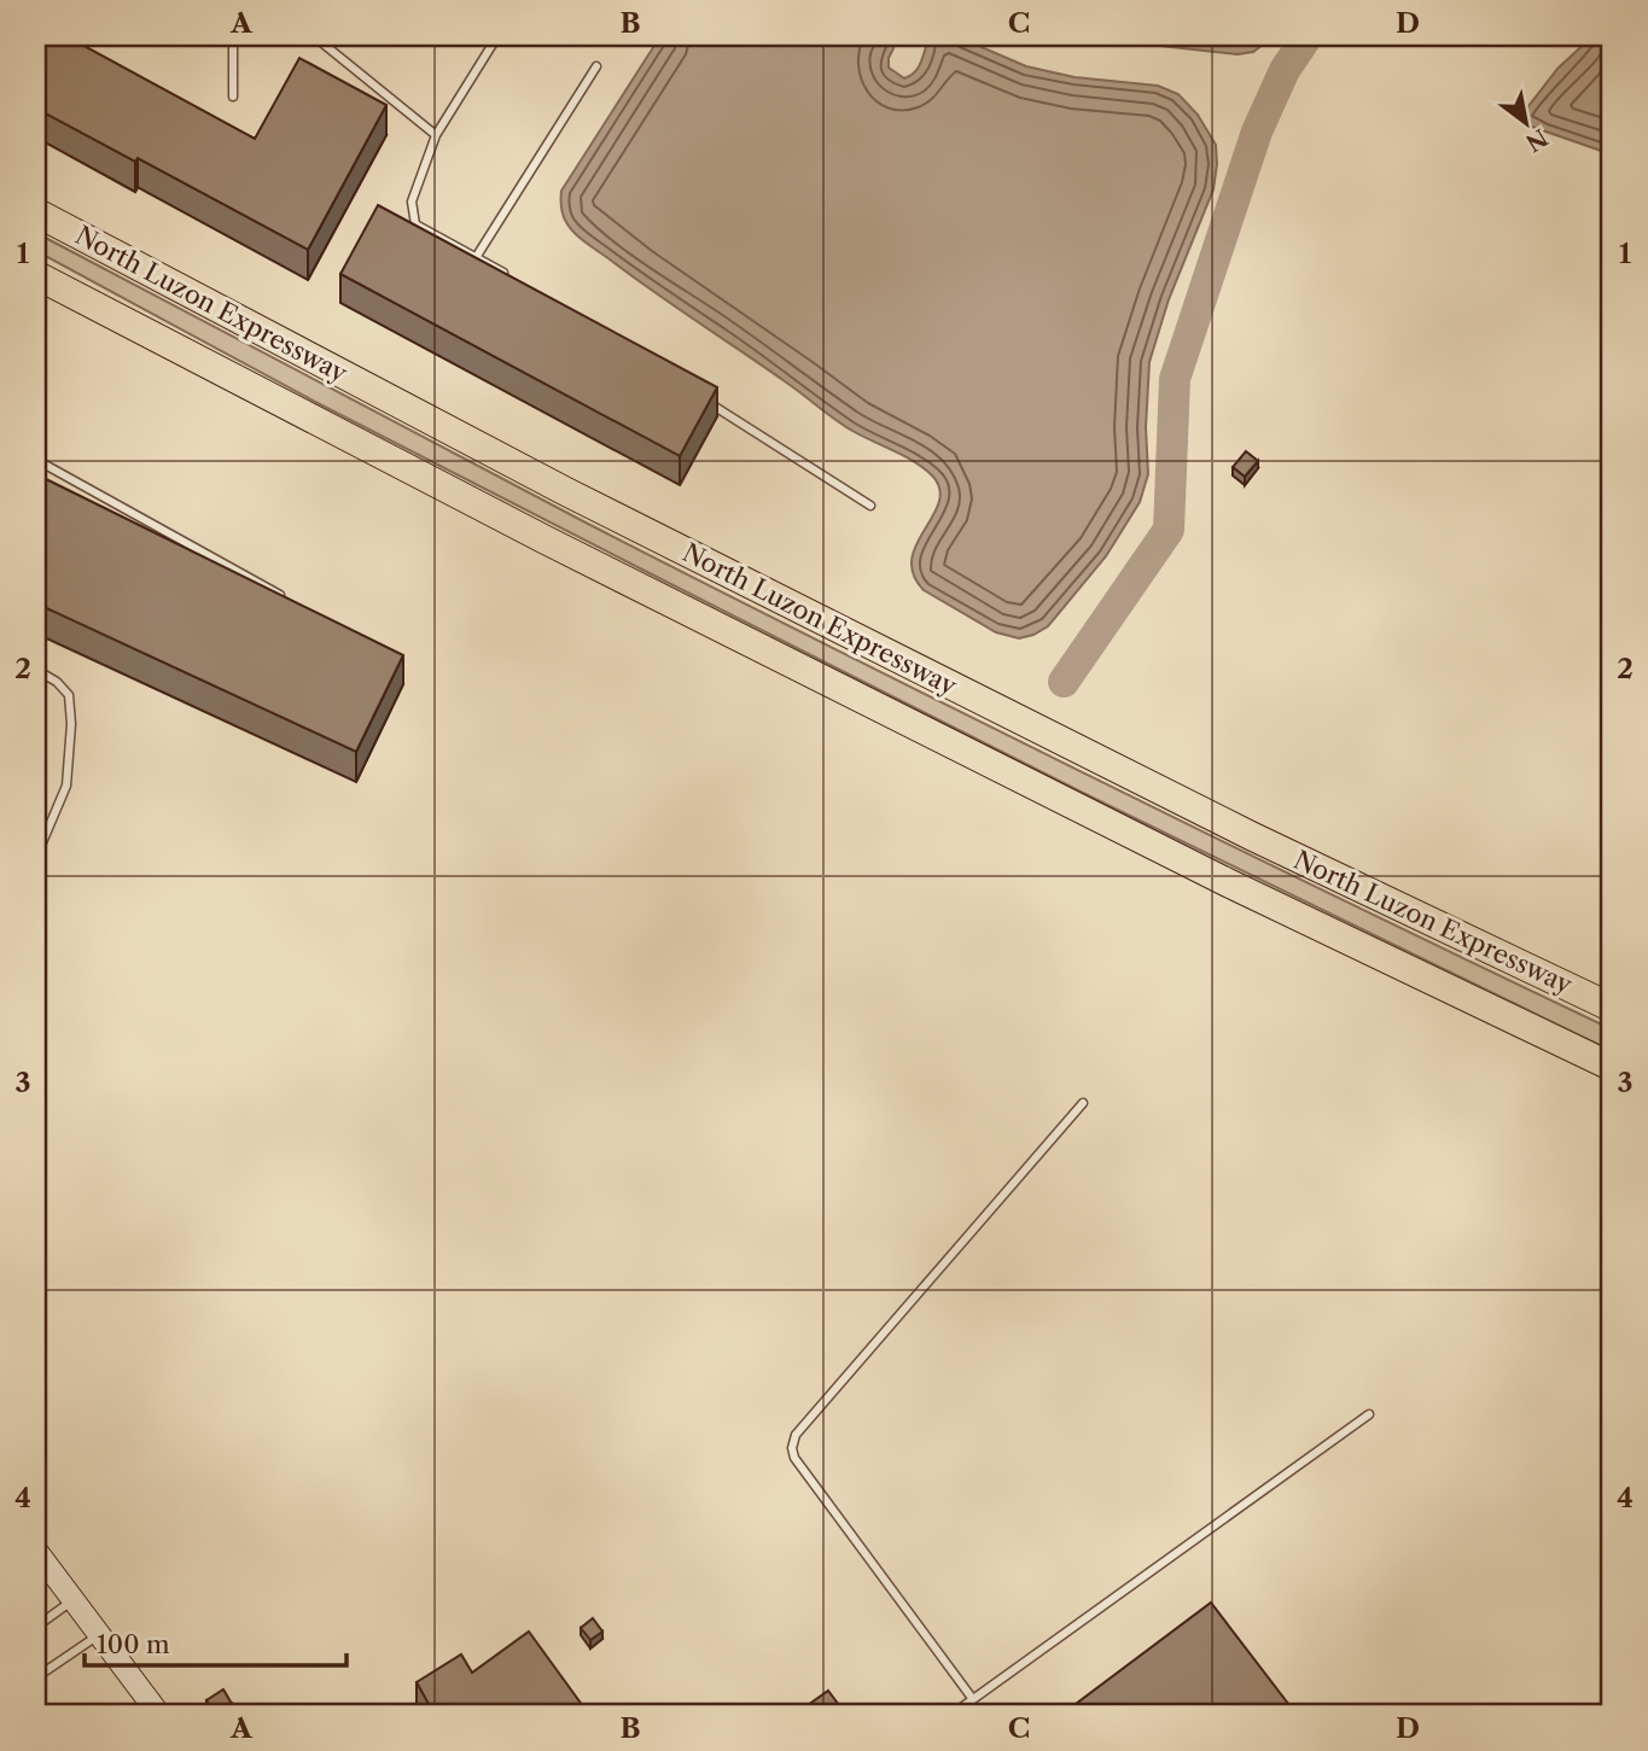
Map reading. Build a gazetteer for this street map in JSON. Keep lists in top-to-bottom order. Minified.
{"streets":{"highway":["North Luzon Expressway"]},"scale_bar":"100 m","north":"bottom right","grid":{"columns":["A","B","C","D"],"rows":["1","2","3","4"]}}
